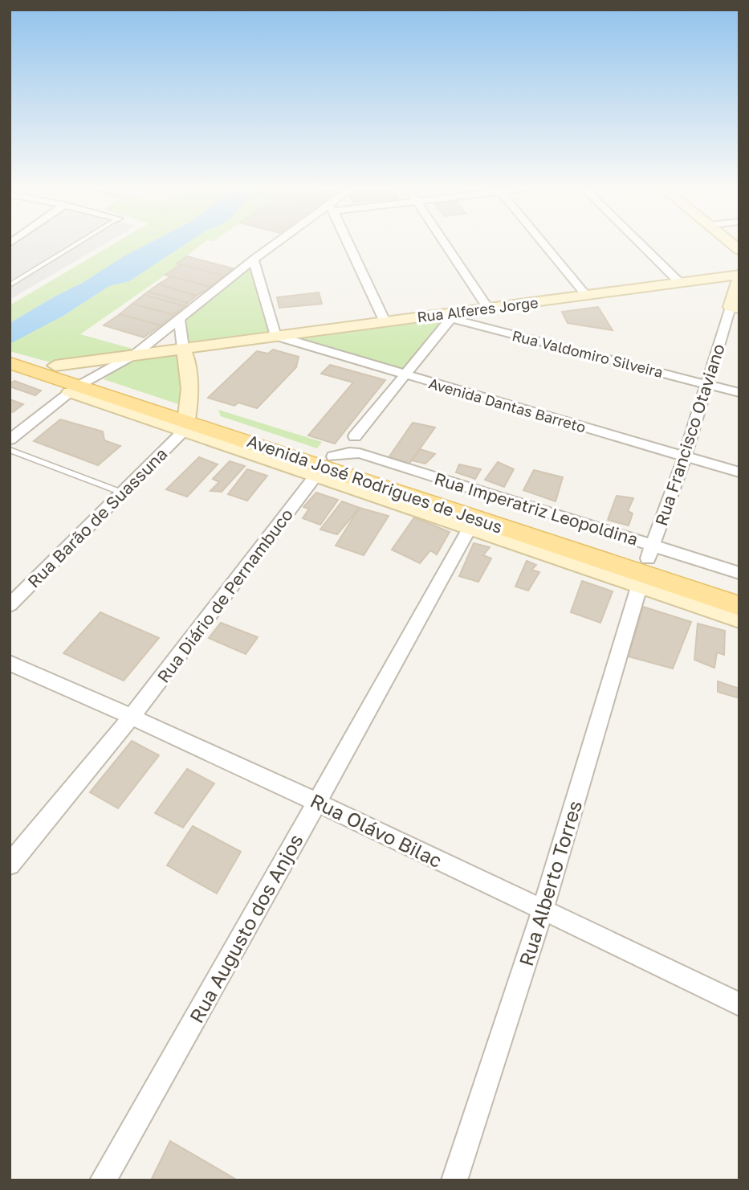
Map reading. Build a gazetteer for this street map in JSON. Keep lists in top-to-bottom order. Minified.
{"streets":{"main road":["Avenida José Rodrigues de Jesus"],"street":["Rua Alferes Jorge","Rua Valdomiro Silveira","Avenida Dantas Barreto","Rua Francisco Otaviano","Rua Imperatriz Leopoldina","Rua Barão de Suassuna","Rua Diário de Pernambuco","Rua Olávo Bilac","Rua Alberto Torres","Rua Augusto dos Anjos"]},"crossings":[["Rua Alferes Jorge","Rua Valdomiro Silveira"],["Rua Alferes Jorge","Avenida Dantas Barreto"],["Rua Alferes Jorge","Rua Francisco Otaviano"],["Rua Alferes Jorge","Avenida José Rodrigues de Jesus"],["Rua Valdomiro Silveira","Rua Francisco Otaviano"],["Avenida Dantas Barreto","Rua Francisco Otaviano"],["Rua Francisco Otaviano","Avenida José Rodrigues de Jesus"],["Rua Francisco Otaviano","Rua Imperatriz Leopoldina"],["Avenida José Rodrigues de Jesus","Rua Imperatriz Leopoldina"],["Avenida José Rodrigues de Jesus","Rua Barão de Suassuna"],["Avenida José Rodrigues de Jesus","Rua Diário de Pernambuco"],["Avenida José Rodrigues de Jesus","Rua Alberto Torres"],["Avenida José Rodrigues de Jesus","Rua Augusto dos Anjos"],["Rua Diário de Pernambuco","Rua Olávo Bilac"],["Rua Olávo Bilac","Rua Alberto Torres"],["Rua Olávo Bilac","Rua Augusto dos Anjos"]]}
